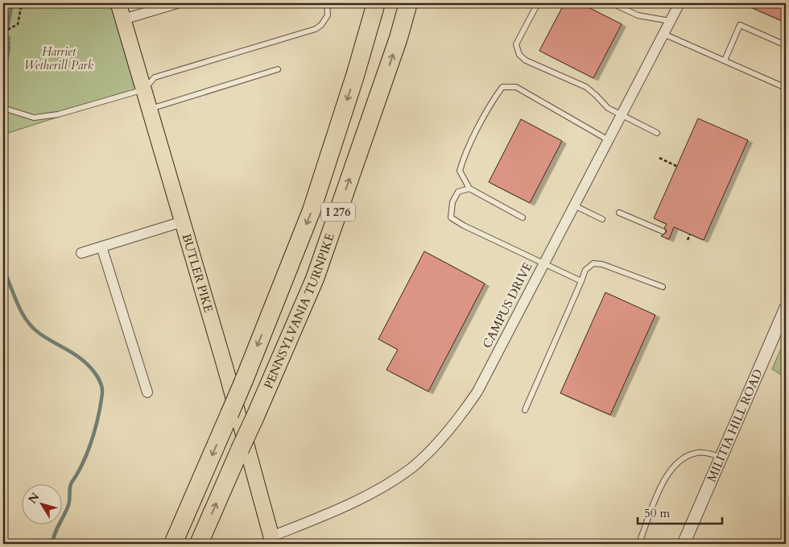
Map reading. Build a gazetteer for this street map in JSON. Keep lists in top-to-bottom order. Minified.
{"streets":{"highway":["I 276","PENNSYLVANIA TURNPIKE"],"main road":["BUTLER PIKE"],"street":["CAMPUS DRIVE","MILITIA HILL ROAD"]},"crossings":[["BUTLER PIKE","CAMPUS DRIVE"]],"parks":["Harriet Wetherill Park"],"scale_bar":"50 m","north":"top left"}
